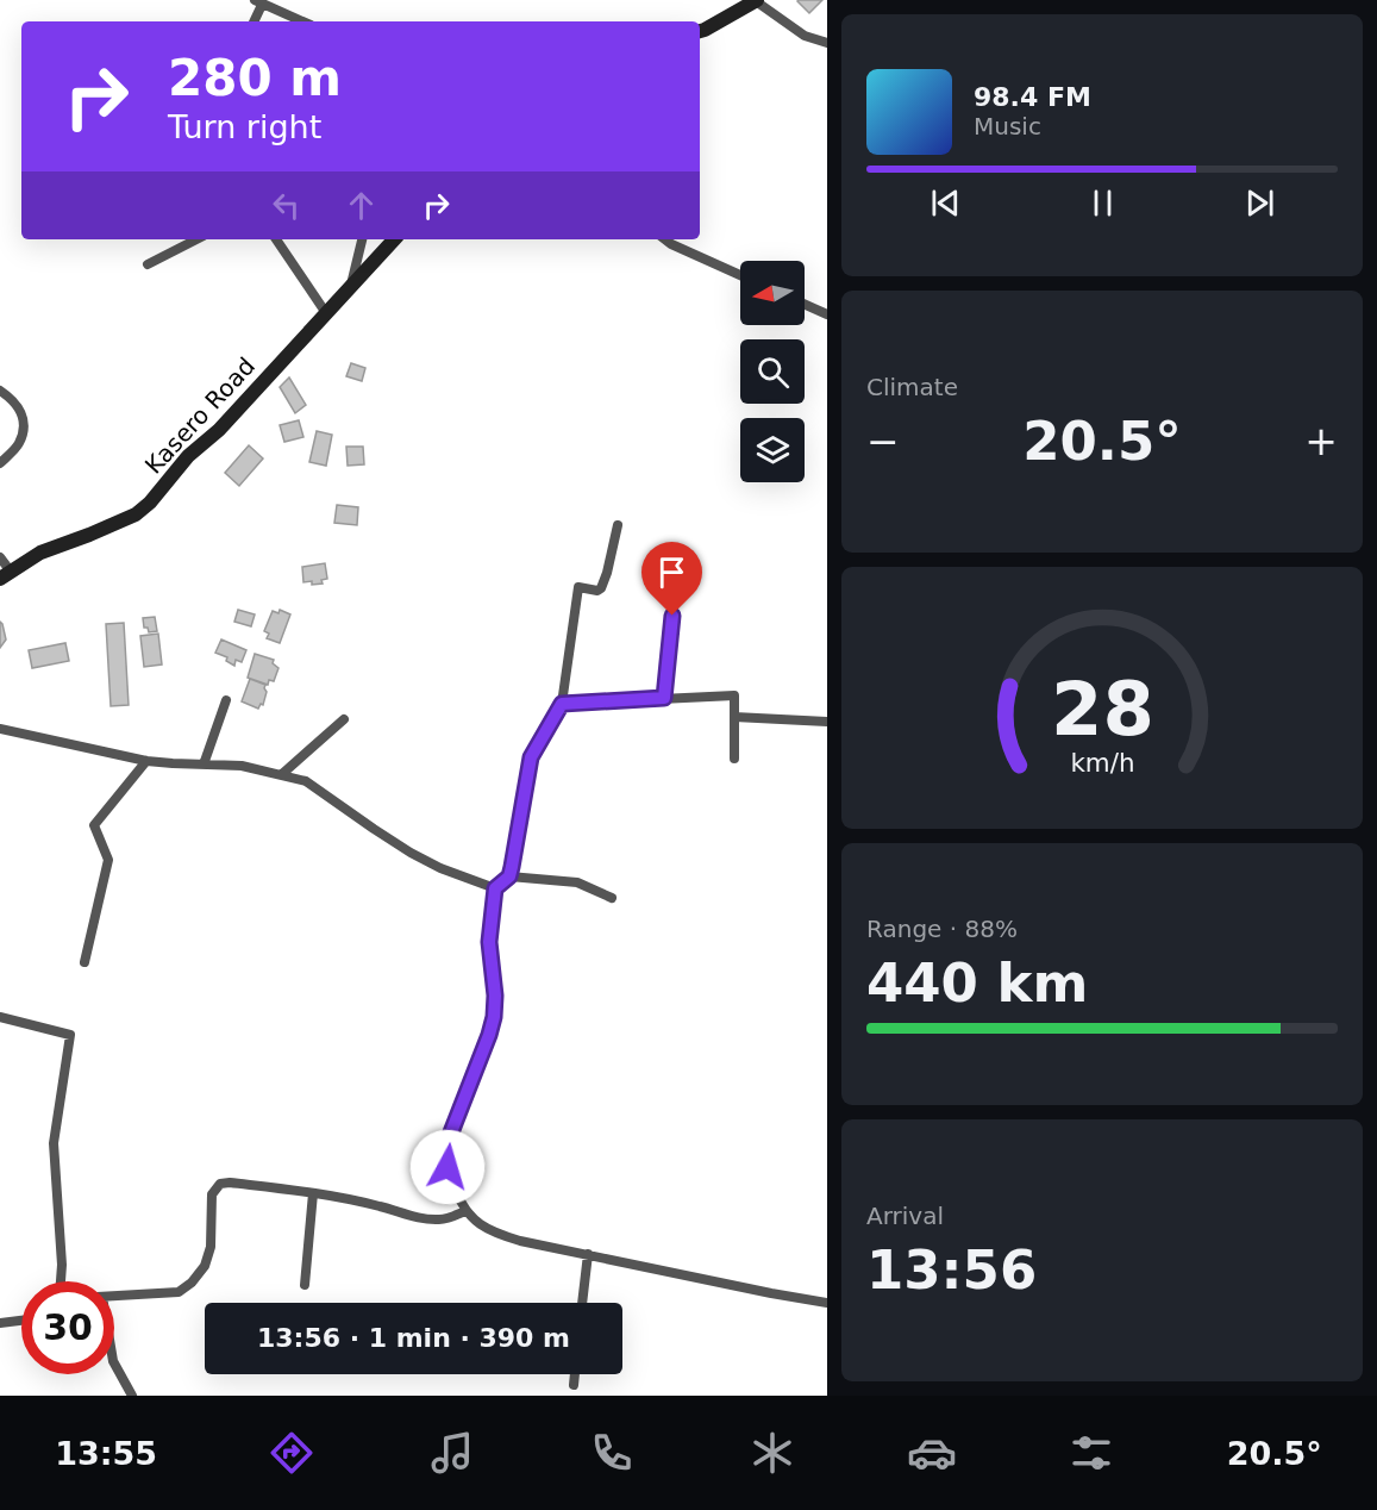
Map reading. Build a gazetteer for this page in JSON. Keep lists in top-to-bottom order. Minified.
{"streets":{"street":["Kasero Road"]},"north":"left","page":{"turn":["280 m","Turn right"],"song":["98.4 FM","Music"],"tile":["Climate",["Range · 88%","440 km"],["Arrival","13:56"]],"heat":["−","20.5°","+"],"limit":"30","trip":"13:56 · 1 min · 390 m","tabs":["13:55","20.5°"],"gauge":["28","km/h"]}}
